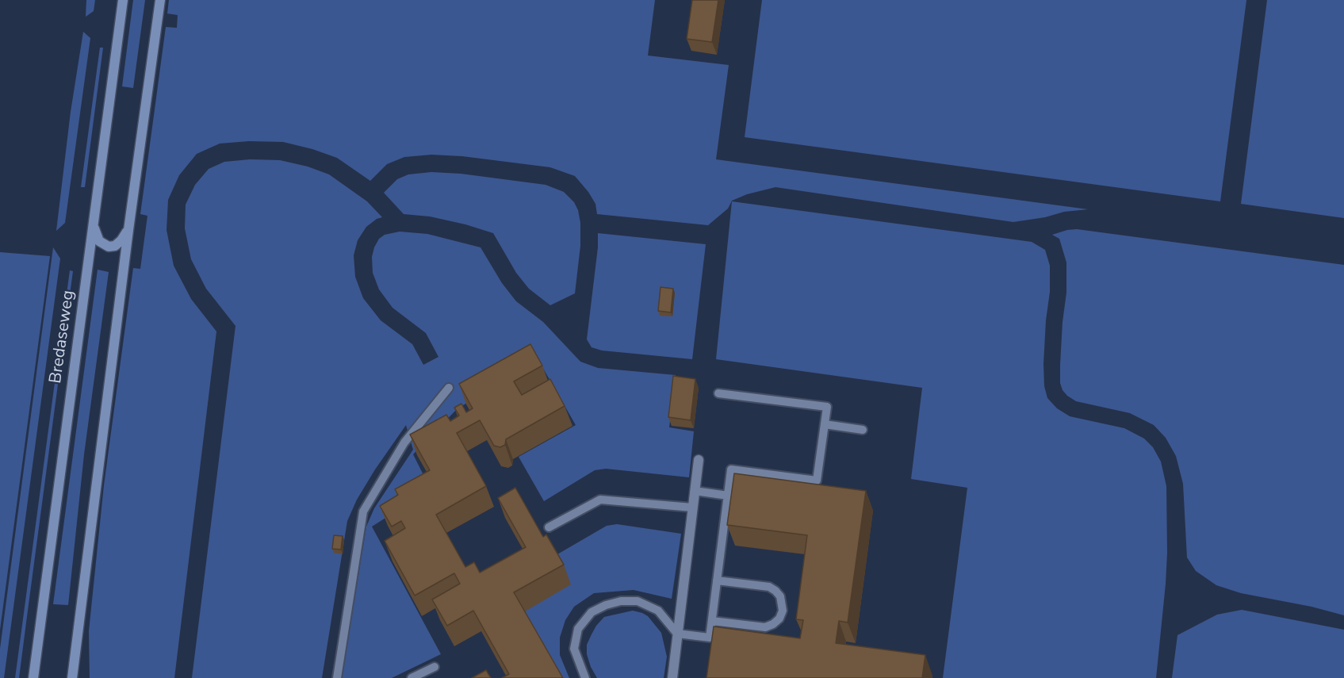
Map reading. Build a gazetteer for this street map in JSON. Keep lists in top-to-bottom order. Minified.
{"streets":{"main road":["Bredaseweg"]}}
